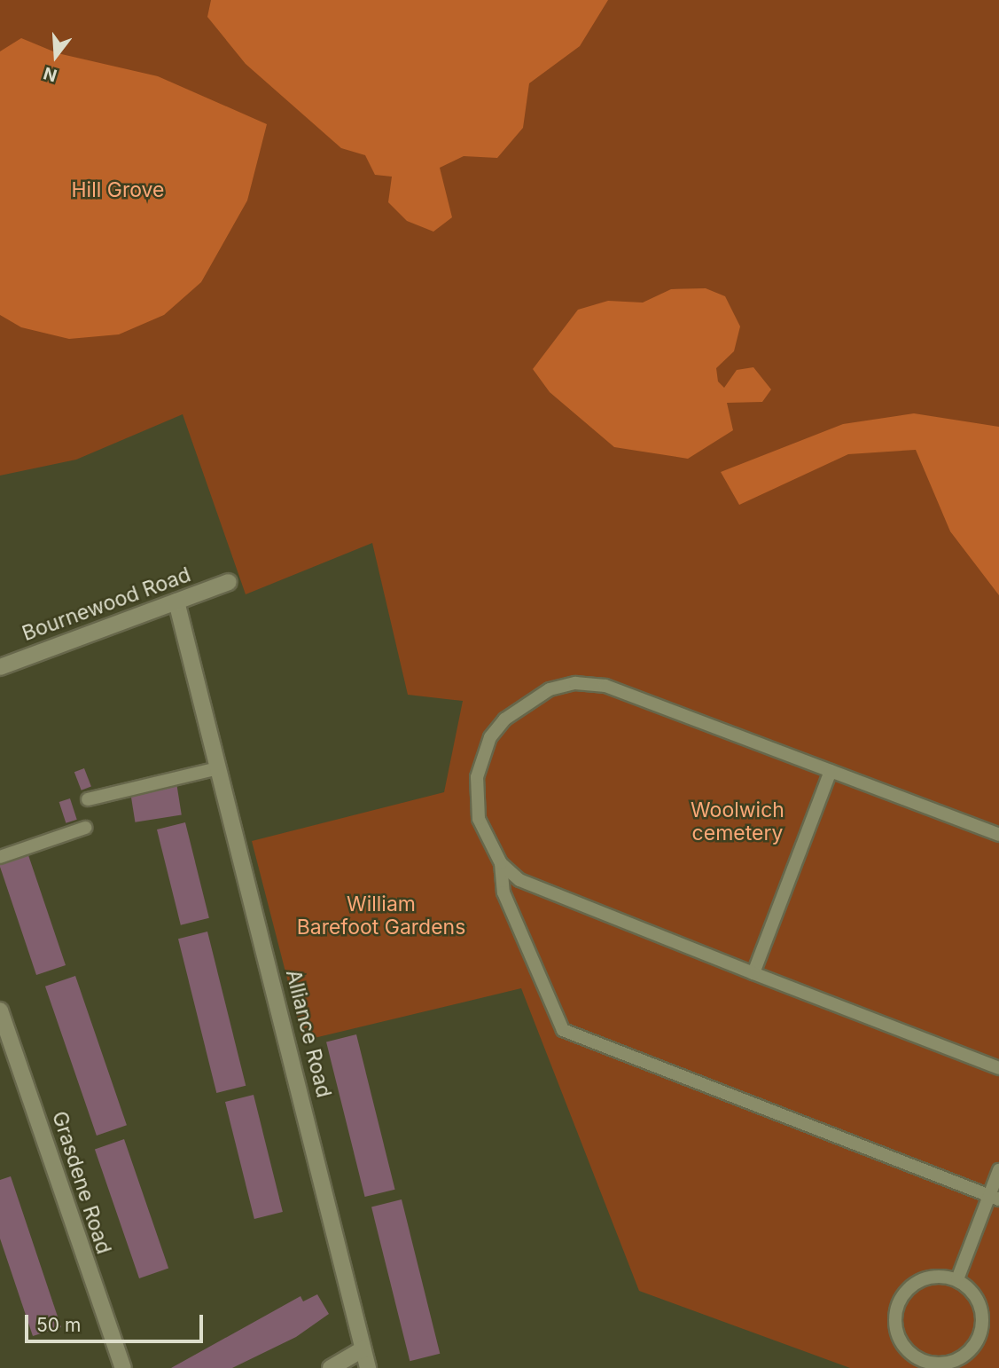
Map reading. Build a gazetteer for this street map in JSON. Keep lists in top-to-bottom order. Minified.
{"streets":{"street":["Bournewood Road","Alliance Road","Grasdene Road"]},"crossings":[["Bournewood Road","Alliance Road"]],"parks":["Hill Grove","Woolwich cemetery","William Barefoot Gardens"],"scale_bar":"50 m","north":"bottom"}
